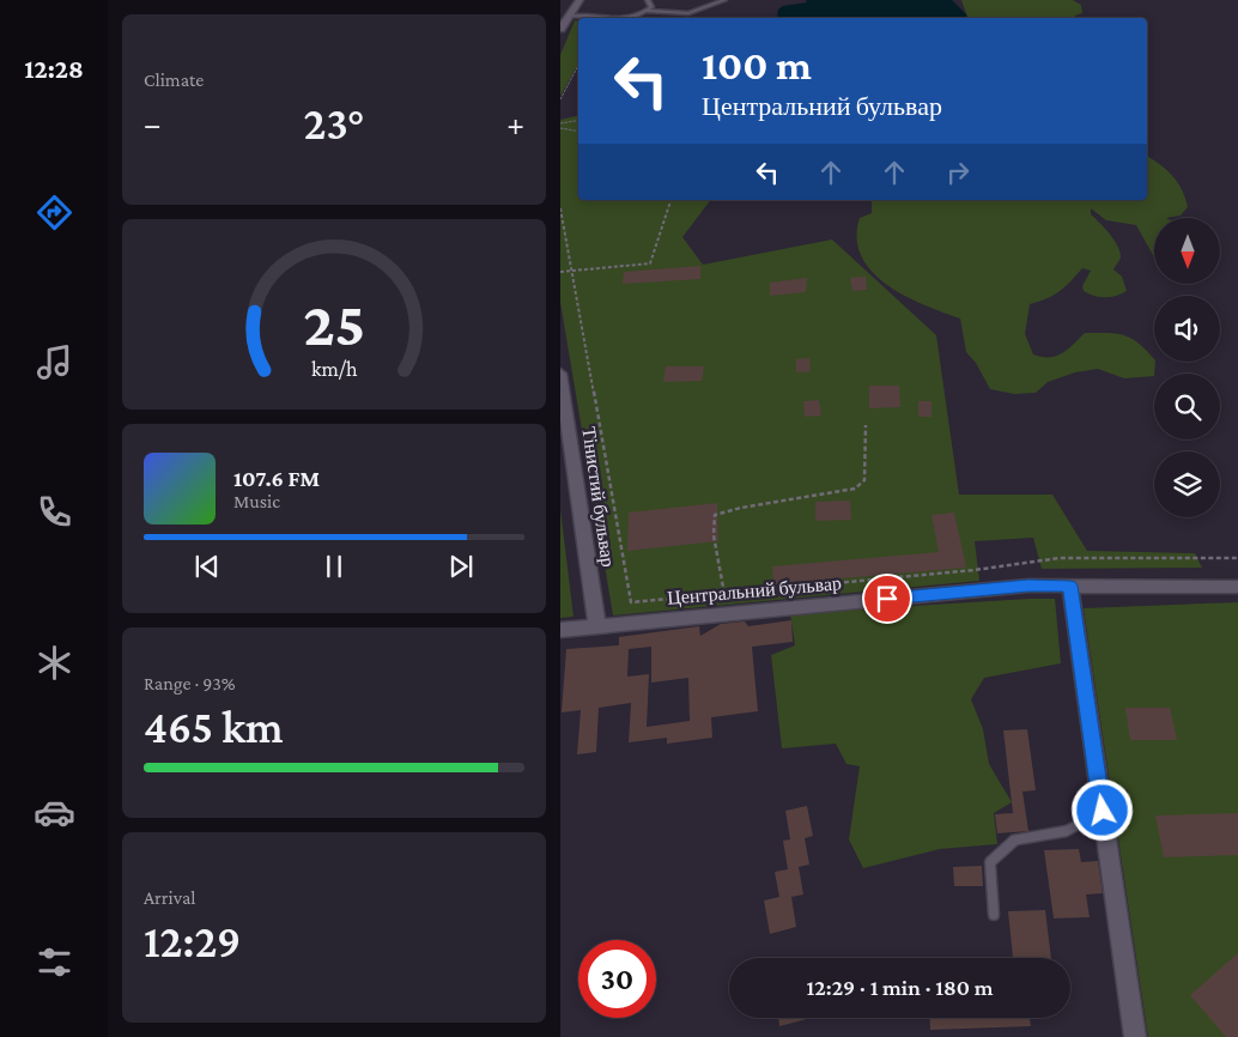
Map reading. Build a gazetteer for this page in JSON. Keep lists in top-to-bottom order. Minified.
{"streets":{"street":["Тінистий бульвар","Центральний бульвар"]},"crossings":[["Тінистий бульвар","Центральний бульвар"]],"north":"bottom","page":{"tabs":"12:28","tile":["Climate",["Range · 93%","465 km"],["Arrival","12:29"]],"turn":["100 m","Центральний бульвар"],"heat":["−","23°","+"],"song":["107.6 FM","Music"],"limit":"30","trip":"12:29 · 1 min · 180 m","gauge":["25","km/h"]}}
